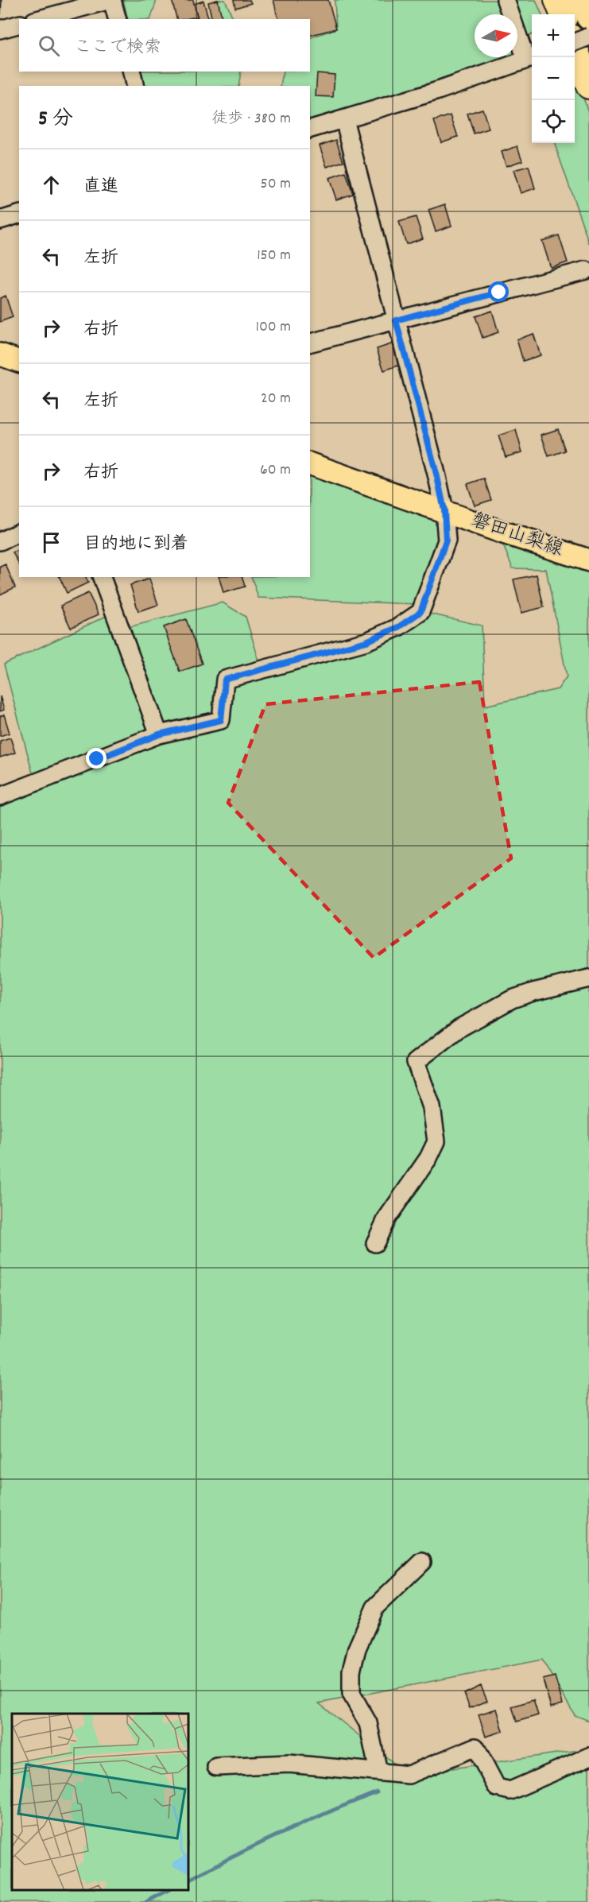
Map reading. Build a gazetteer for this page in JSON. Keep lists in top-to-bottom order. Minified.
{"streets":{"main road":["磐田山梨線"]},"north":"right","page":{"map_buttons":["+","−"],"search":"ここで検索","heading":["5 分","徒歩 · 380 m"],"list":[["直進","50 m"],["左折","150 m"],["右折","100 m"],["左折","20 m"],["右折","60 m"],"目的地に到着"]}}
